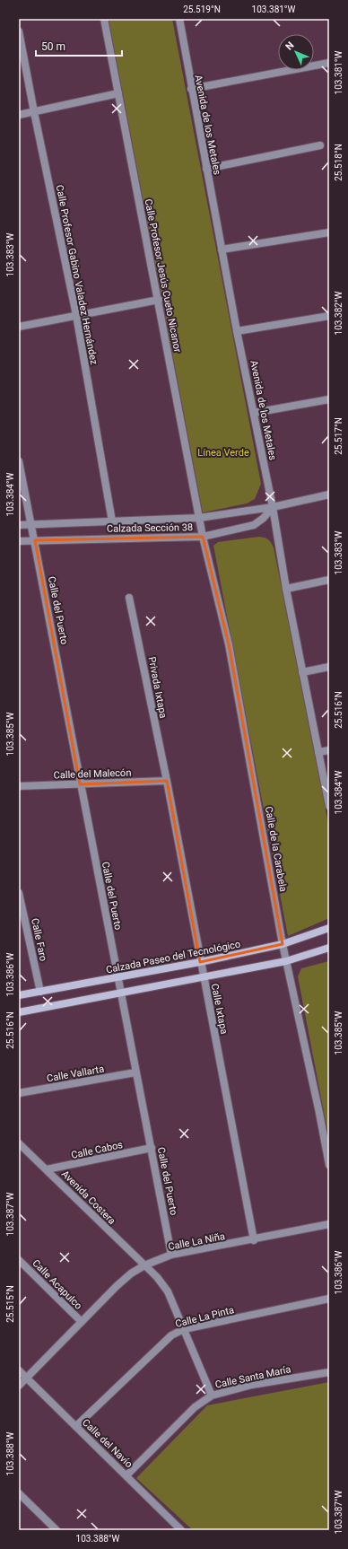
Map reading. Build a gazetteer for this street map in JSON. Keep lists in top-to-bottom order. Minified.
{"streets":{"main road":["Calzada Paseo del Tecnológico"],"street":["Avenida de los Metales","Calle Profesor Gabino Valadez Hernández","Calle Profesor Jesús Cueto Nicanor","Calzada Sección 38","Calle del Puerto","Privada Ixtapa","Calle del Malecón","Calle de la Carabela","Calle Faro","Calle Ixtapa","Calle Vallarta","Calle Cabos","Avenida Costera","Calle La Niña","Calle Acapulco","Calle La Pinta","Calle Santa María","Calle del Navío"]},"crossings":[["Avenida de los Metales","Calzada Sección 38"],["Calle Profesor Gabino Valadez Hernández","Calzada Sección 38"],["Calle Profesor Jesús Cueto Nicanor","Calzada Sección 38"],["Calle Profesor Jesús Cueto Nicanor","Calle de la Carabela"],["Calzada Sección 38","Calle del Puerto"],["Calzada Sección 38","Calle de la Carabela"],["Calle del Puerto","Calle del Malecón"],["Calle del Puerto","Calzada Paseo del Tecnológico"],["Calle del Puerto","Calle Vallarta"],["Calle del Puerto","Calle Cabos"],["Calle del Puerto","Calle La Niña"],["Privada Ixtapa","Calle del Malecón"],["Privada Ixtapa","Calle Ixtapa"],["Calle del Malecón","Calle Ixtapa"],["Calle de la Carabela","Calzada Paseo del Tecnológico"],["Calle Faro","Calzada Paseo del Tecnológico"],["Calzada Paseo del Tecnológico","Calle Ixtapa"],["Calle Ixtapa","Calle La Niña"],["Calle Cabos","Avenida Costera"],["Avenida Costera","Calle La Niña"],["Calle La Niña","Calle Acapulco"],["Calle La Niña","Calle del Navío"],["Calle La Pinta","Calle del Navío"],["Calle Santa María","Calle del Navío"]],"parks":["Línea Verde"],"scale_bar":"50 m","north":"top left","coordinates":["25.519°N","103.381°W","25.518°N","103.383°W","103.382°W","25.517°N","103.384°W","25.516°N","103.385°W","103.386°W","103.387°W","25.515°N","103.388°W"]}
